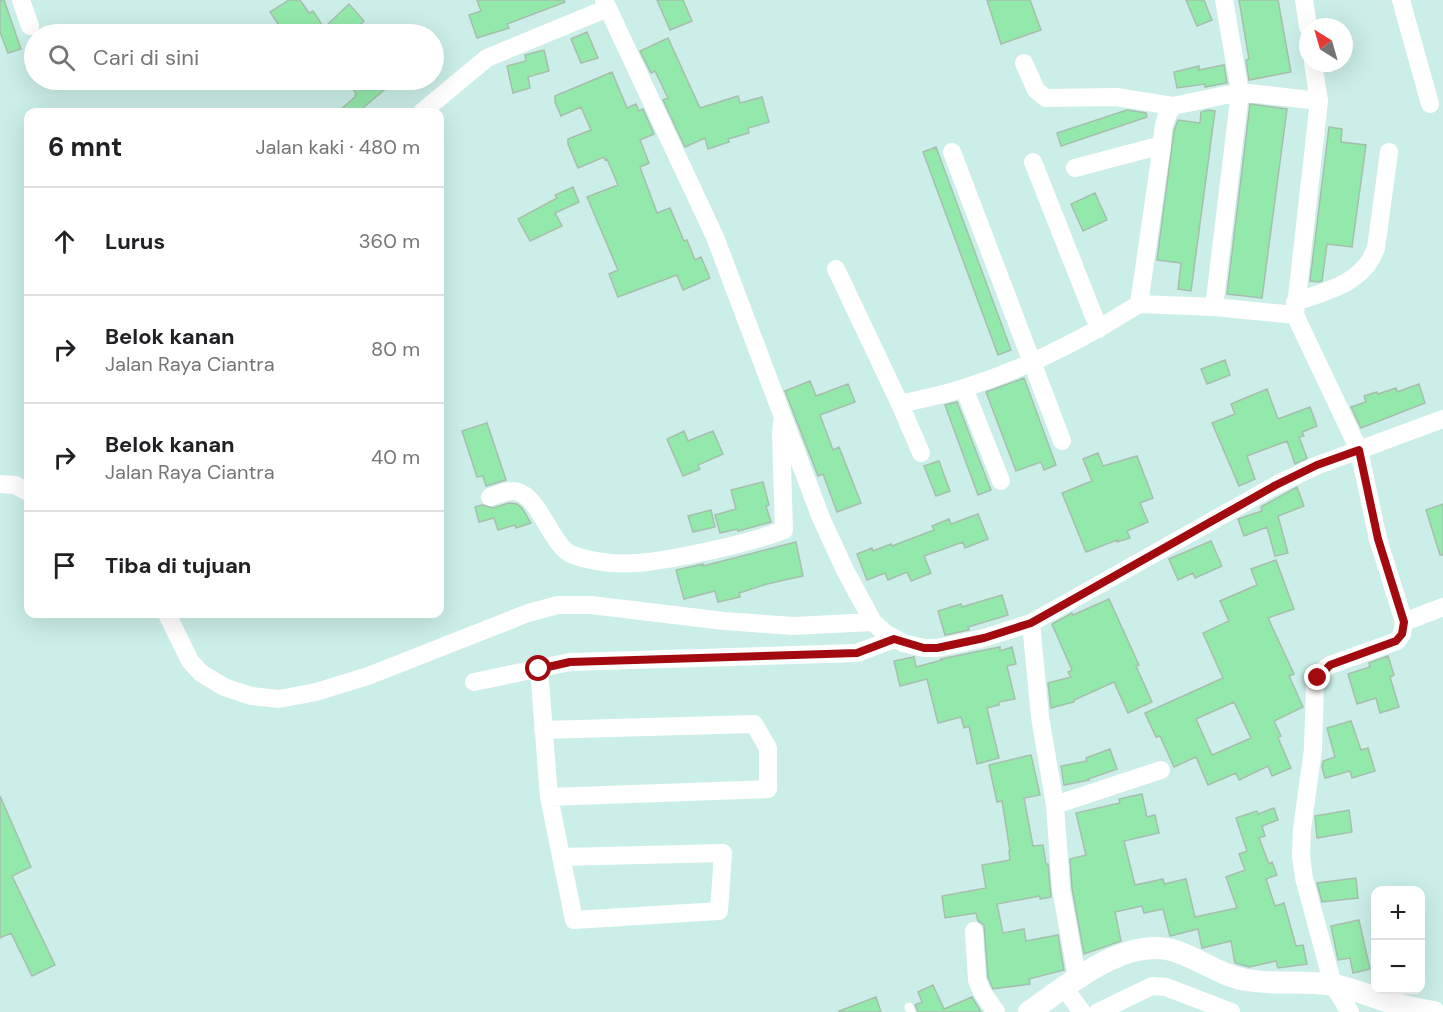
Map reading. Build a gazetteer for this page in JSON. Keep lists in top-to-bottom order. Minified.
{"north":"top left","page":{"search":"Cari di sini","heading":["6 mnt","Jalan kaki · 480 m"],"list":[["Lurus","360 m"],["Belok kanan","Jalan Raya Ciantra","80 m"],["Belok kanan","Jalan Raya Ciantra","40 m"],"Tiba di tujuan"],"map_buttons":["+","−"]}}
